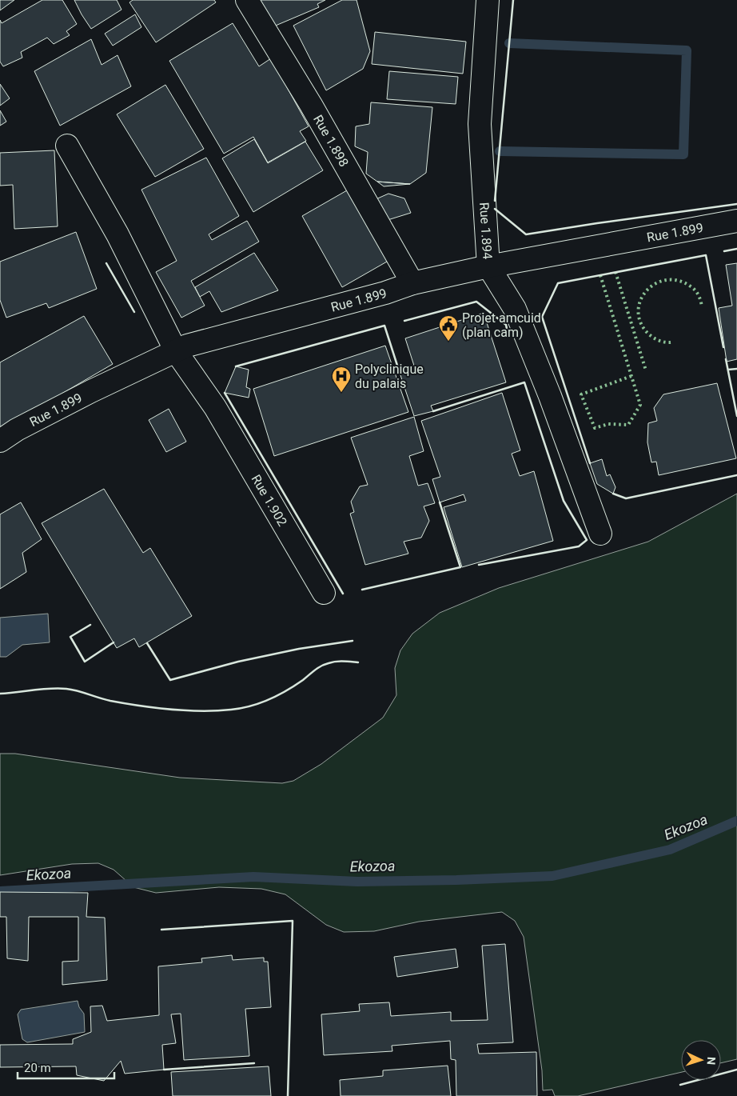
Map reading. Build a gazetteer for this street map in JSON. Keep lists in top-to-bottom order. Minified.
{"streets":{"street":["Rue 1.898","Rue 1.894","Rue 1.899","Rue 1.902"]},"crossings":[["Rue 1.898","Rue 1.899"],["Rue 1.894","Rue 1.899"],["Rue 1.899","Rue 1.902"]],"water":["Ekozoa"],"places":{"public building":["Projet amcuid (plan cam)"],"hospital":["Polyclinique du palais"]},"scale_bar":"20 m","north":"right"}
